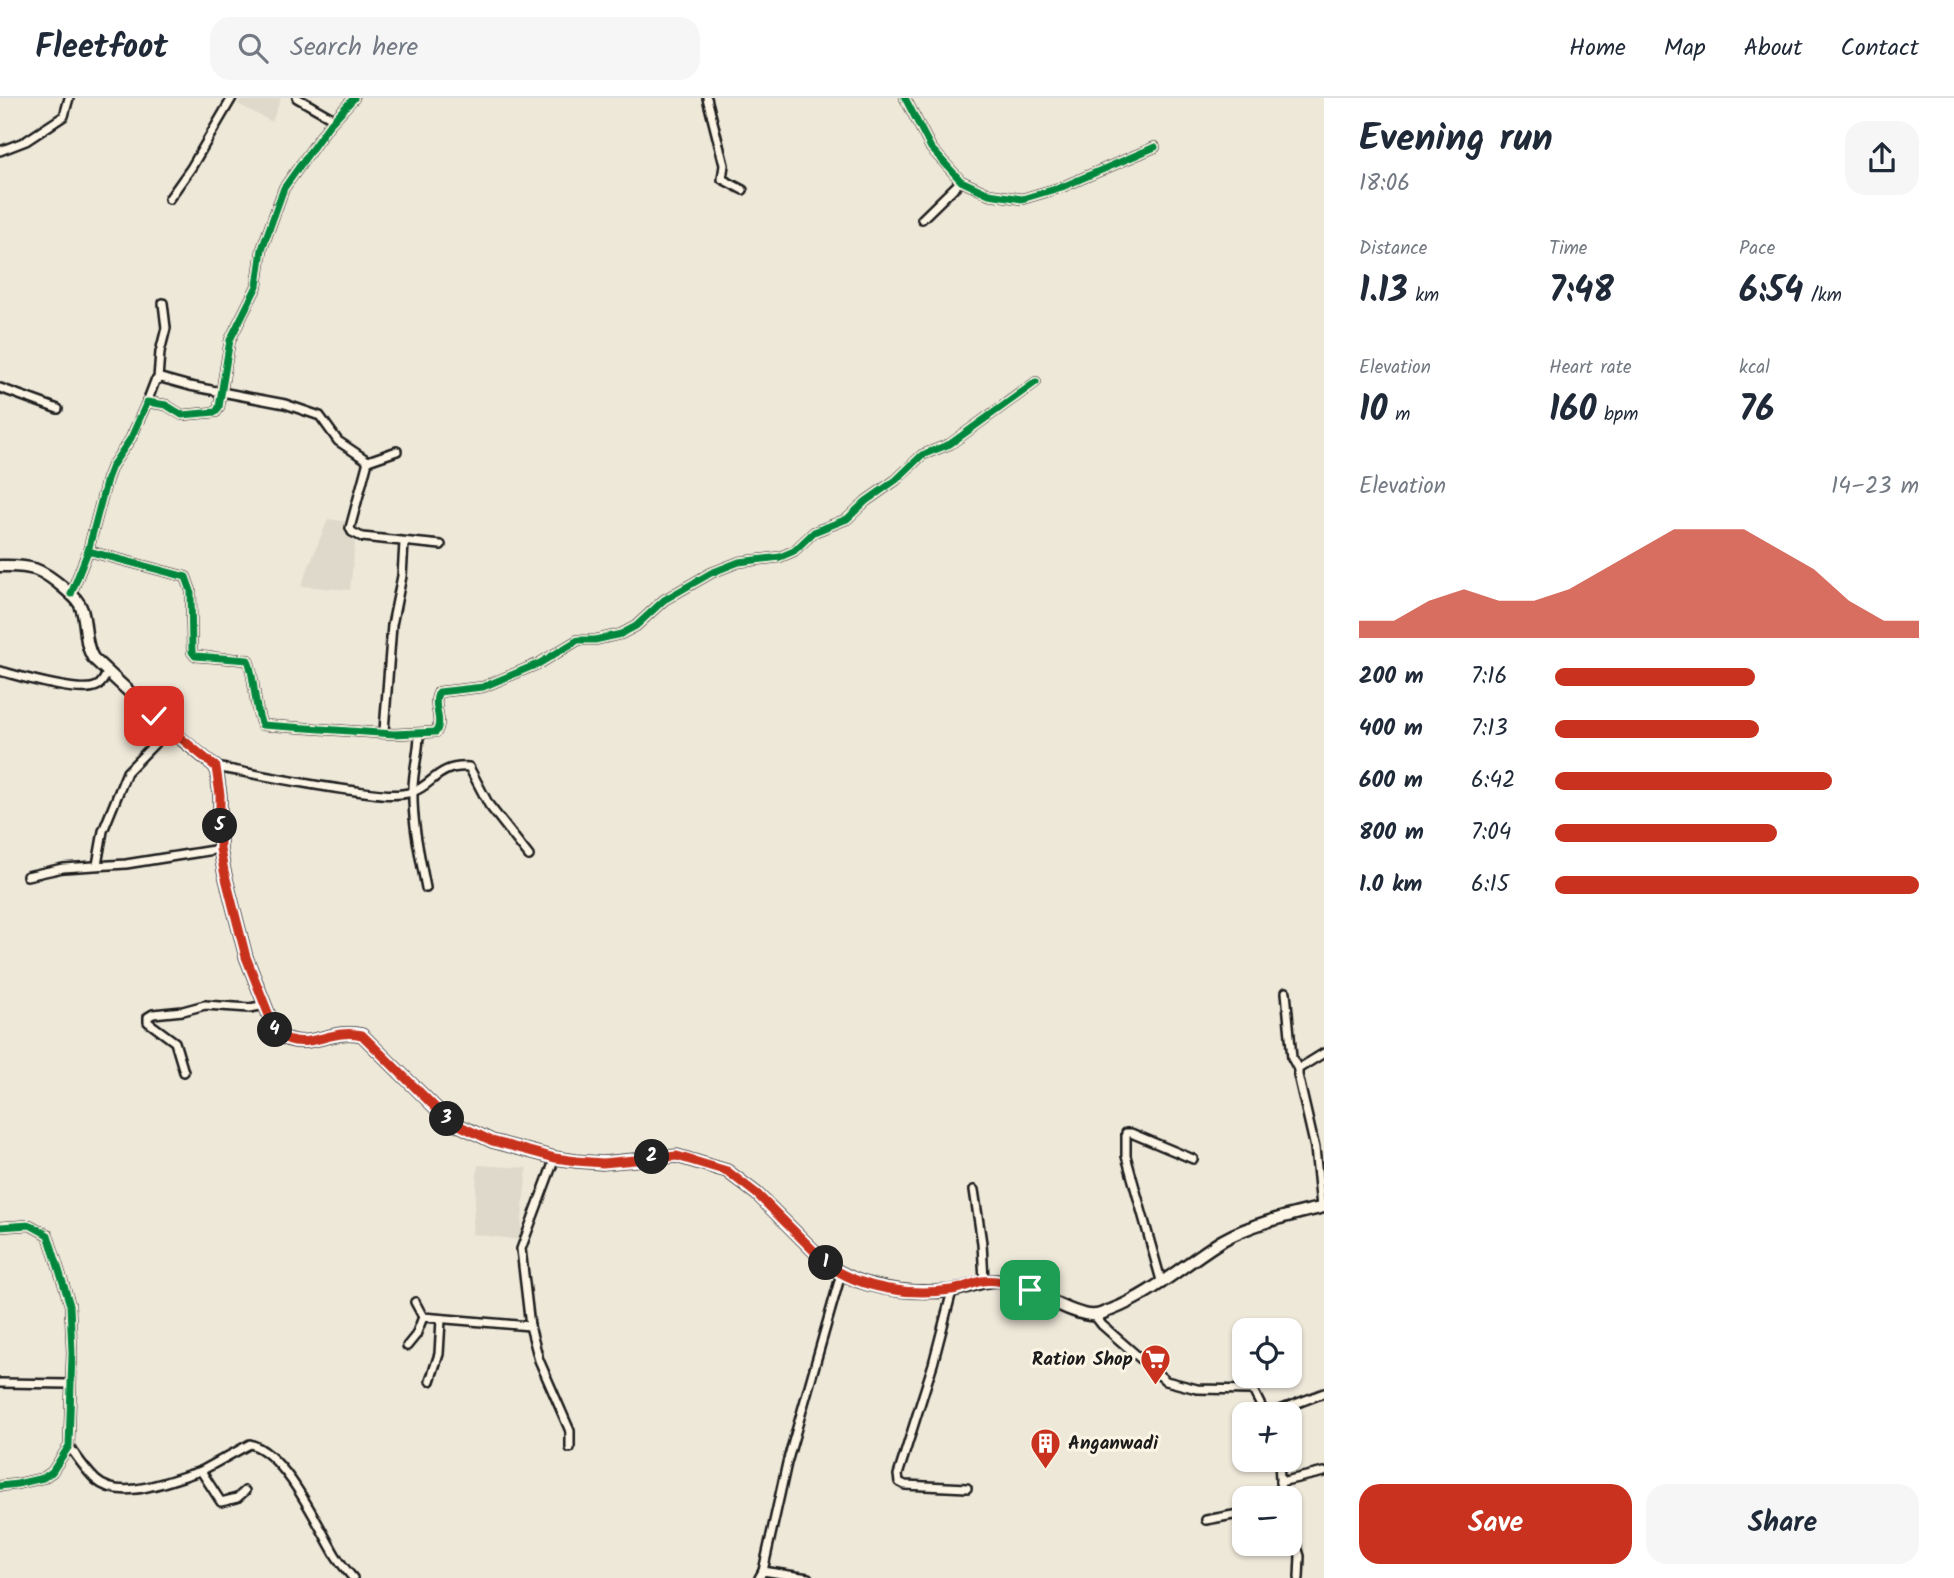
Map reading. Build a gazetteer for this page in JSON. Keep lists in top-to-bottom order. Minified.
{"places":{"supermarket":["Ration Shop"],"building":["Anganwadi"]},"page":{"header":"Fleetfoot","search":"Search here","nav":["Home","Map","About","Contact"],"heading":["Evening run","18:06"],"stats":[["Distance","1.13 km"],["Time","7:48"],["Pace","6:54 /km"],["Elevation","10 m"],["Heart rate","160 bpm"],["kcal","76"]],"chart":["Elevation","14–23 m"],"list":[{"name":"200 m","note":"7:16"},{"name":"400 m","note":"7:13"},{"name":"600 m","note":"6:42"},{"name":"800 m","note":"7:04"},{"name":"1.0 km","note":"6:15"}],"pins":["5","4","3","2","1"],"map_buttons":["+","−"],"buttons":["Save","Share"]}}
